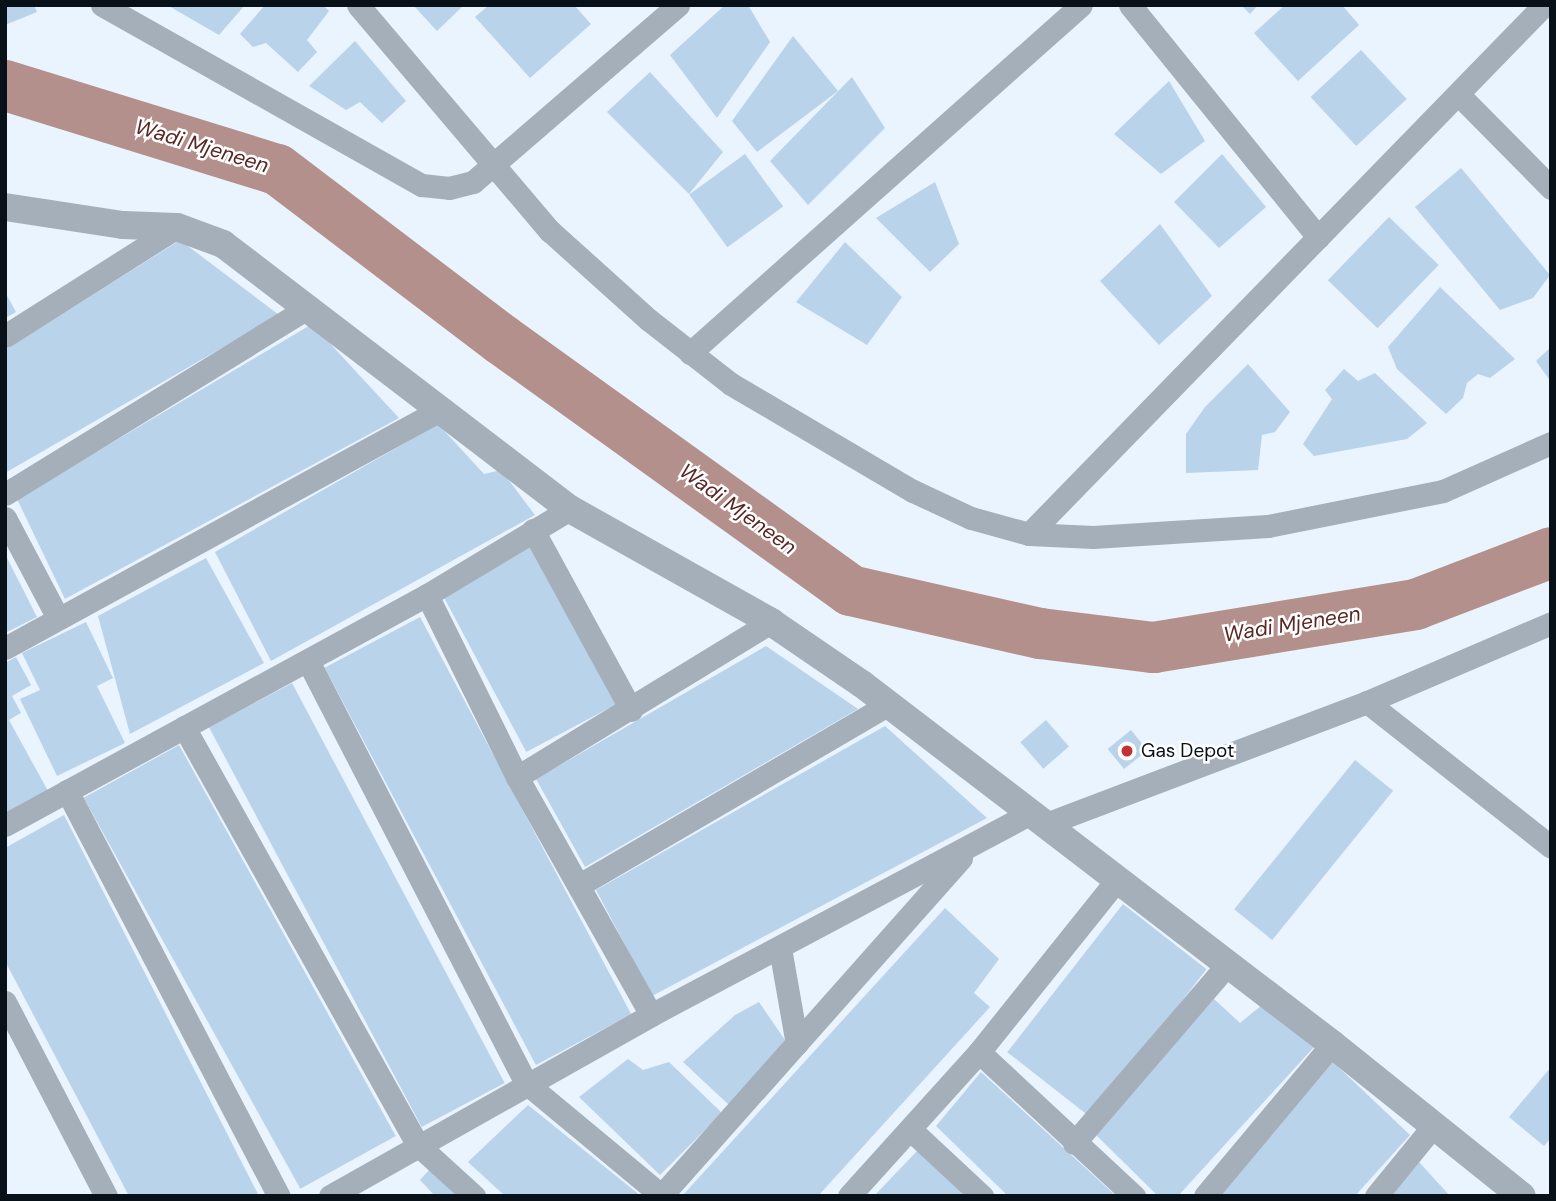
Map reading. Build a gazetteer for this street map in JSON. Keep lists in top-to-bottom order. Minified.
{"water":["Wadi Mjeneen"],"places":["Gas Depot"]}
